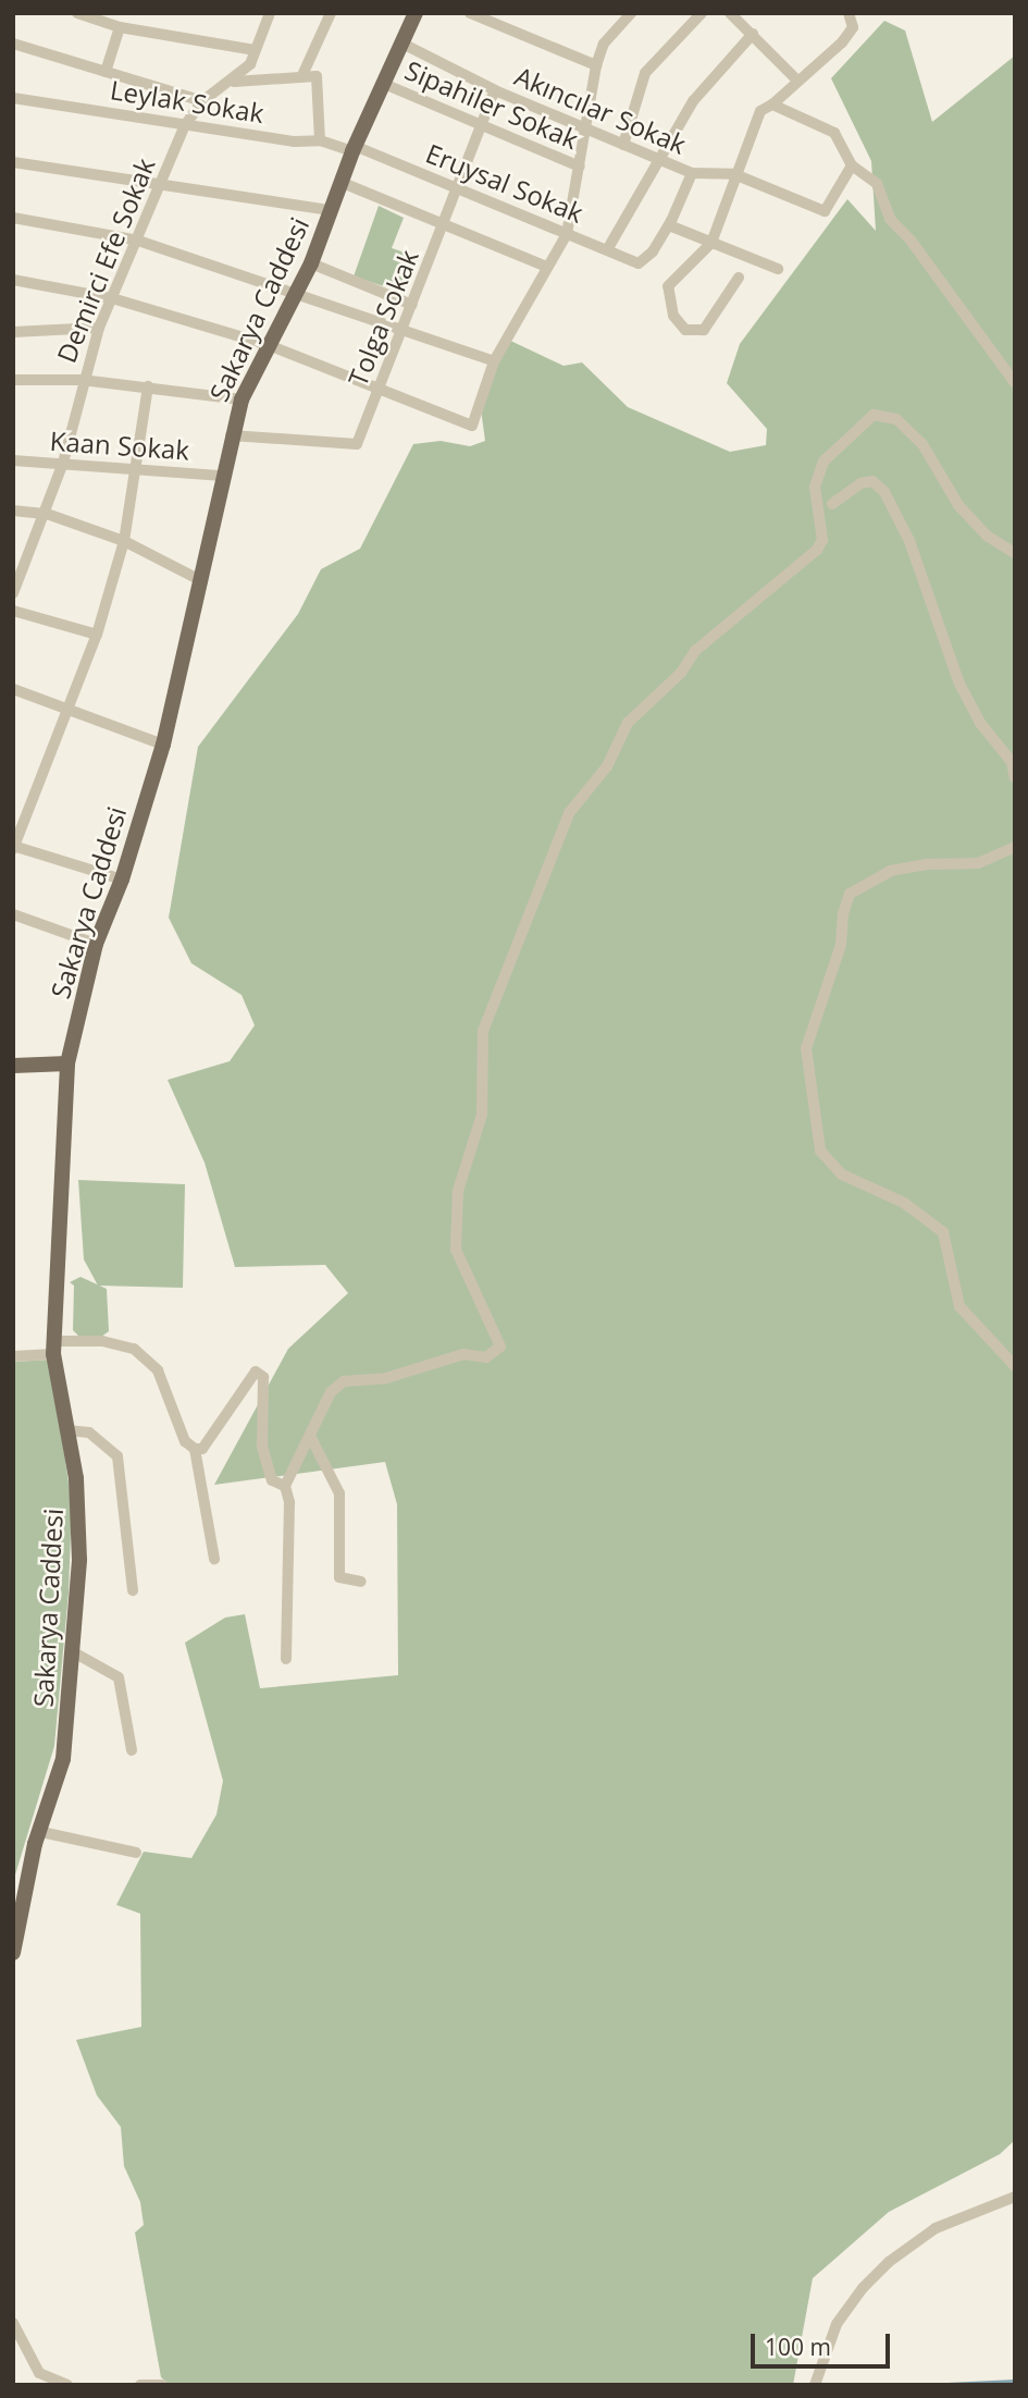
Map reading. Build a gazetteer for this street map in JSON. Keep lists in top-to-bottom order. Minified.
{"streets":{"main road":["Sakarya Caddesi"],"street":["Leylak Sokak","Sipahiler Sokak","Akıncılar Sokak","Eruysal Sokak","Demirci Efe Sokak","Tolga Sokak","Kaan Sokak"]},"crossings":[["Leylak Sokak","Eruysal Sokak"],["Leylak Sokak","Demirci Efe Sokak"],["Leylak Sokak","Sakarya Caddesi"],["Sipahiler Sokak","Sakarya Caddesi"],["Sipahiler Sokak","Tolga Sokak"],["Akıncılar Sokak","Sakarya Caddesi"],["Akıncılar Sokak","Tolga Sokak"],["Eruysal Sokak","Sakarya Caddesi"],["Eruysal Sokak","Tolga Sokak"],["Demirci Efe Sokak","Kaan Sokak"],["Sakarya Caddesi","Tolga Sokak"],["Sakarya Caddesi","Kaan Sokak"]],"scale_bar":"100 m"}
